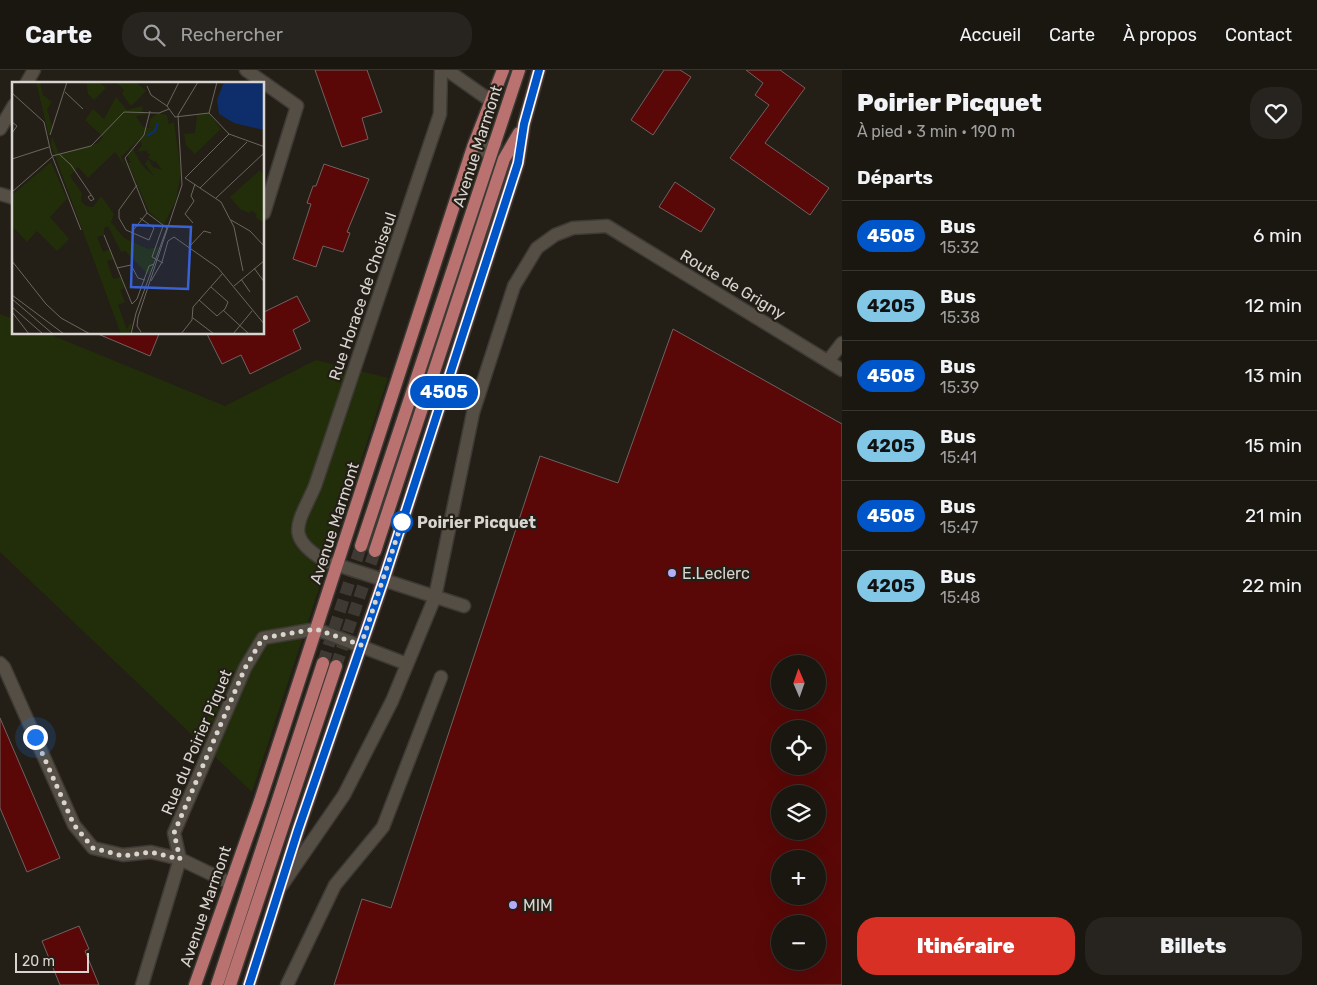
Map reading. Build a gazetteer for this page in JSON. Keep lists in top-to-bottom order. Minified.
{"streets":{"main road":["Avenue Marmont"],"street":["Route de Grigny","Rue Horace de Choiseul","Rue du Poirier Piquet"]},"crossings":[["Avenue Marmont","Rue Horace de Choiseul"],["Avenue Marmont","Rue du Poirier Piquet"]],"places":["Poirier Picquet","E.Leclerc","MIM"],"lines":["bus line 4505"],"scale_bar":"20 m","north":"top","page":{"header":"Carte","search":"Rechercher","nav":["Accueil","Carte","À propos","Contact"],"on_map":"4505","heading":[["Poirier Picquet","À pied · 3 min · 190 m"],"Départs"],"list":[{"mark":"4505","name":"Bus","note":"15:32","value":"6 min"},{"mark":"4205","name":"Bus","note":"15:38","value":"12 min"},{"mark":"4505","name":"Bus","note":"15:39","value":"13 min"},{"mark":"4205","name":"Bus","note":"15:41","value":"15 min"},{"mark":"4505","name":"Bus","note":"15:47","value":"21 min"},{"mark":"4205","name":"Bus","note":"15:48","value":"22 min"}],"map_buttons":["+","−"],"buttons":["Itinéraire","Billets"],"scale":"20 m"}}
